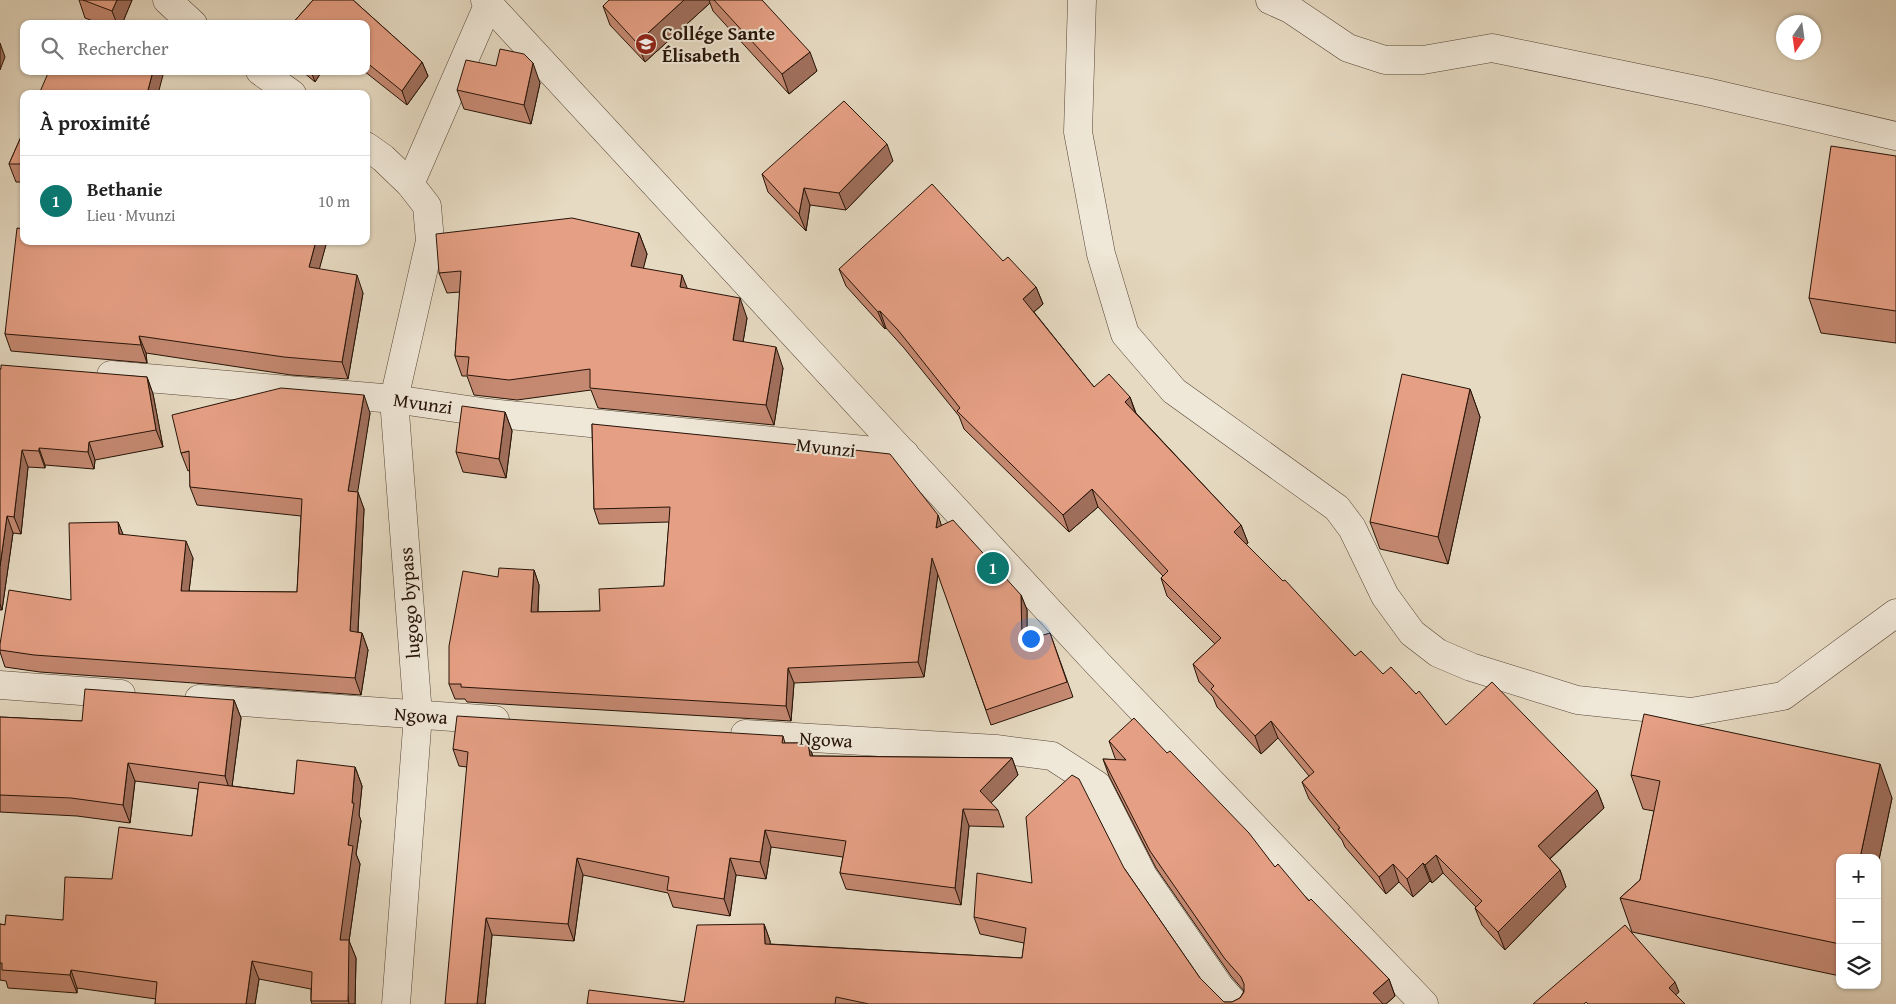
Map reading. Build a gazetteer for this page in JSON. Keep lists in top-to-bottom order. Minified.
{"streets":{"street":["Mvunzi","lugogo bypass","Ngowa"]},"crossings":[["Mvunzi","lugogo bypass"],["lugogo bypass","Ngowa"]],"places":{"school or university":["Collége Sante Élisabeth"]},"north":"bottom","page":{"search":"Rechercher","heading":"À proximité","list":[{"mark":"1","name":"Bethanie","note":"Lieu · Mvunzi","value":"10 m"}],"pins":"1","map_buttons":["+","−"]}}
